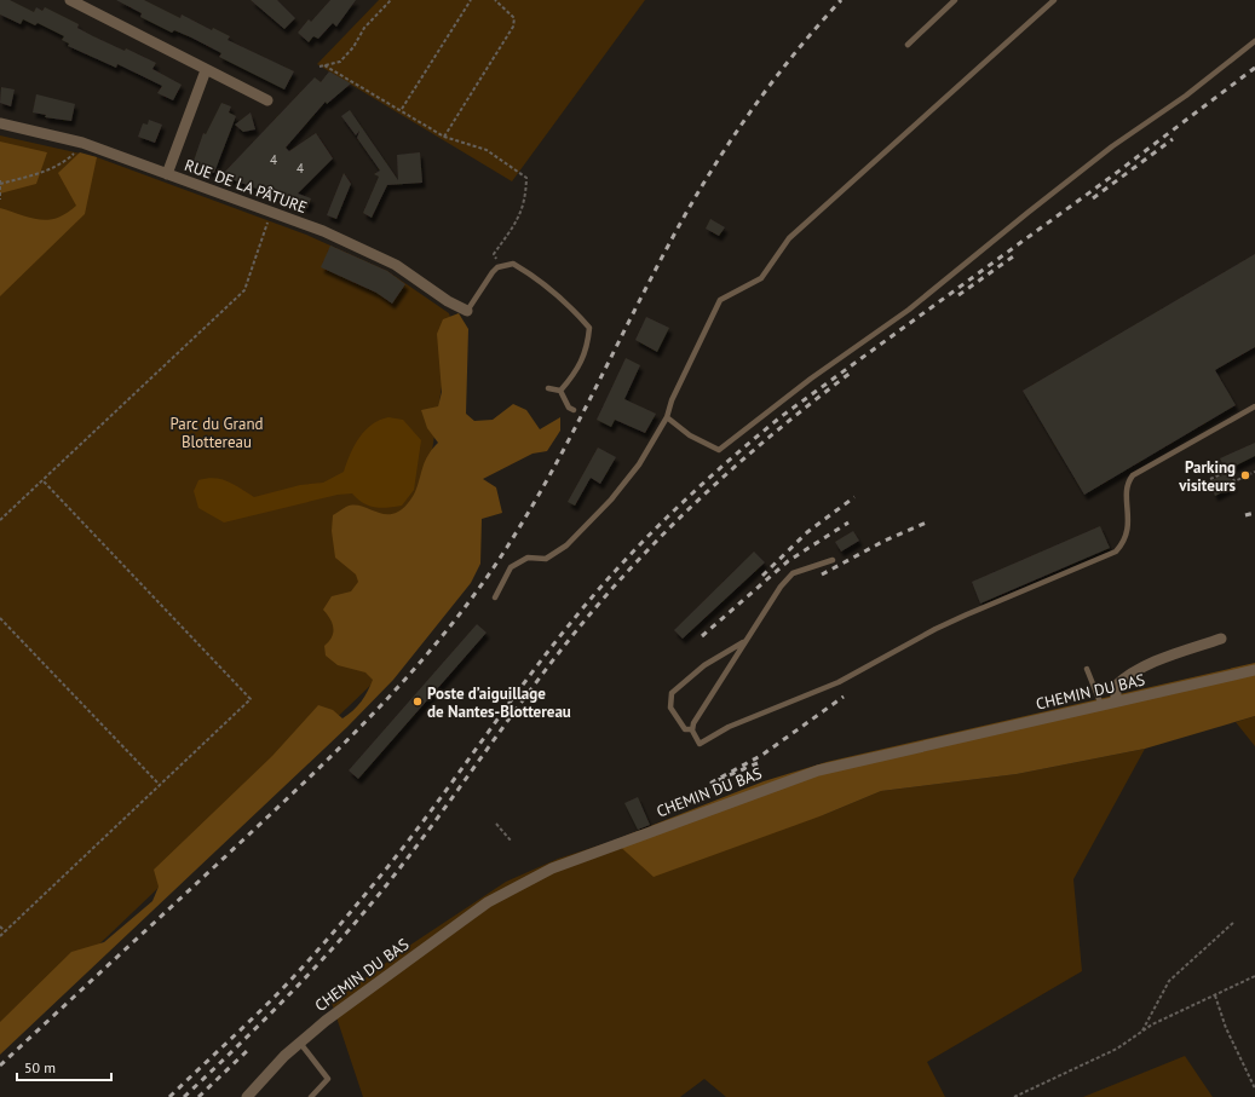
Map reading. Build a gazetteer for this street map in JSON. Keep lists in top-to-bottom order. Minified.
{"streets":{"street":["RUE DE LA PÂTURE","CHEMIN DU BAS"]},"parks":["Parc du Grand Blottereau"],"places":["Parking visiteurs","Poste d’aiguillage de Nantes-Blottereau"],"house_numbers":["4","4"],"scale_bar":"50 m"}
